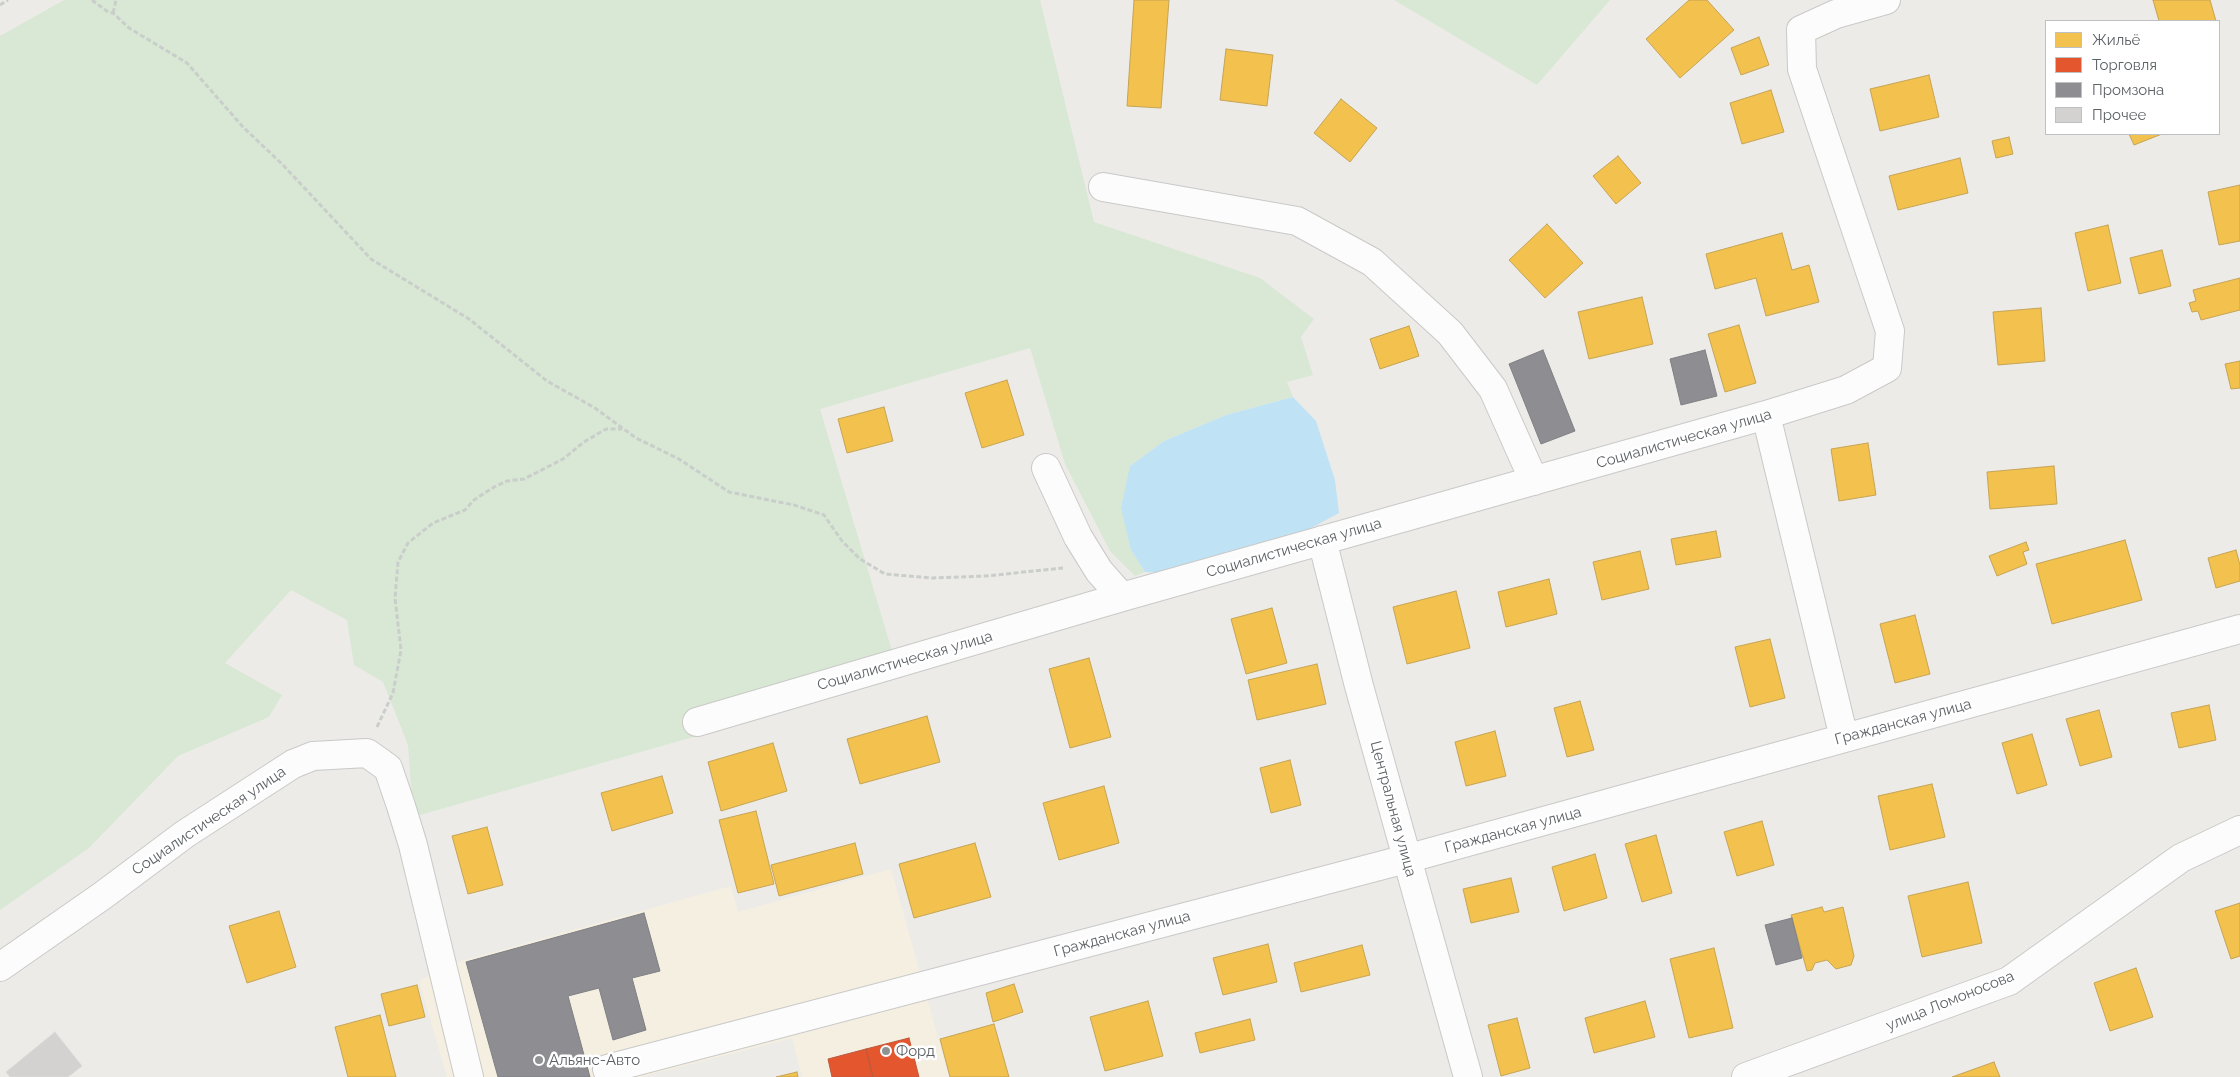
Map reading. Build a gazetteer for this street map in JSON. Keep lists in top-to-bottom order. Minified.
{"streets":{"street":["Социалистическая улица","Гражданская улица","Центральная улица","улица Ломоносова"]},"crossings":[["Социалистическая улица","Центральная улица"],["Гражданская улица","Центральная улица"]],"places":["Форд","Альянс-Авто"],"legend":["Жильё","Торговля","Промзона","Прочее"]}
